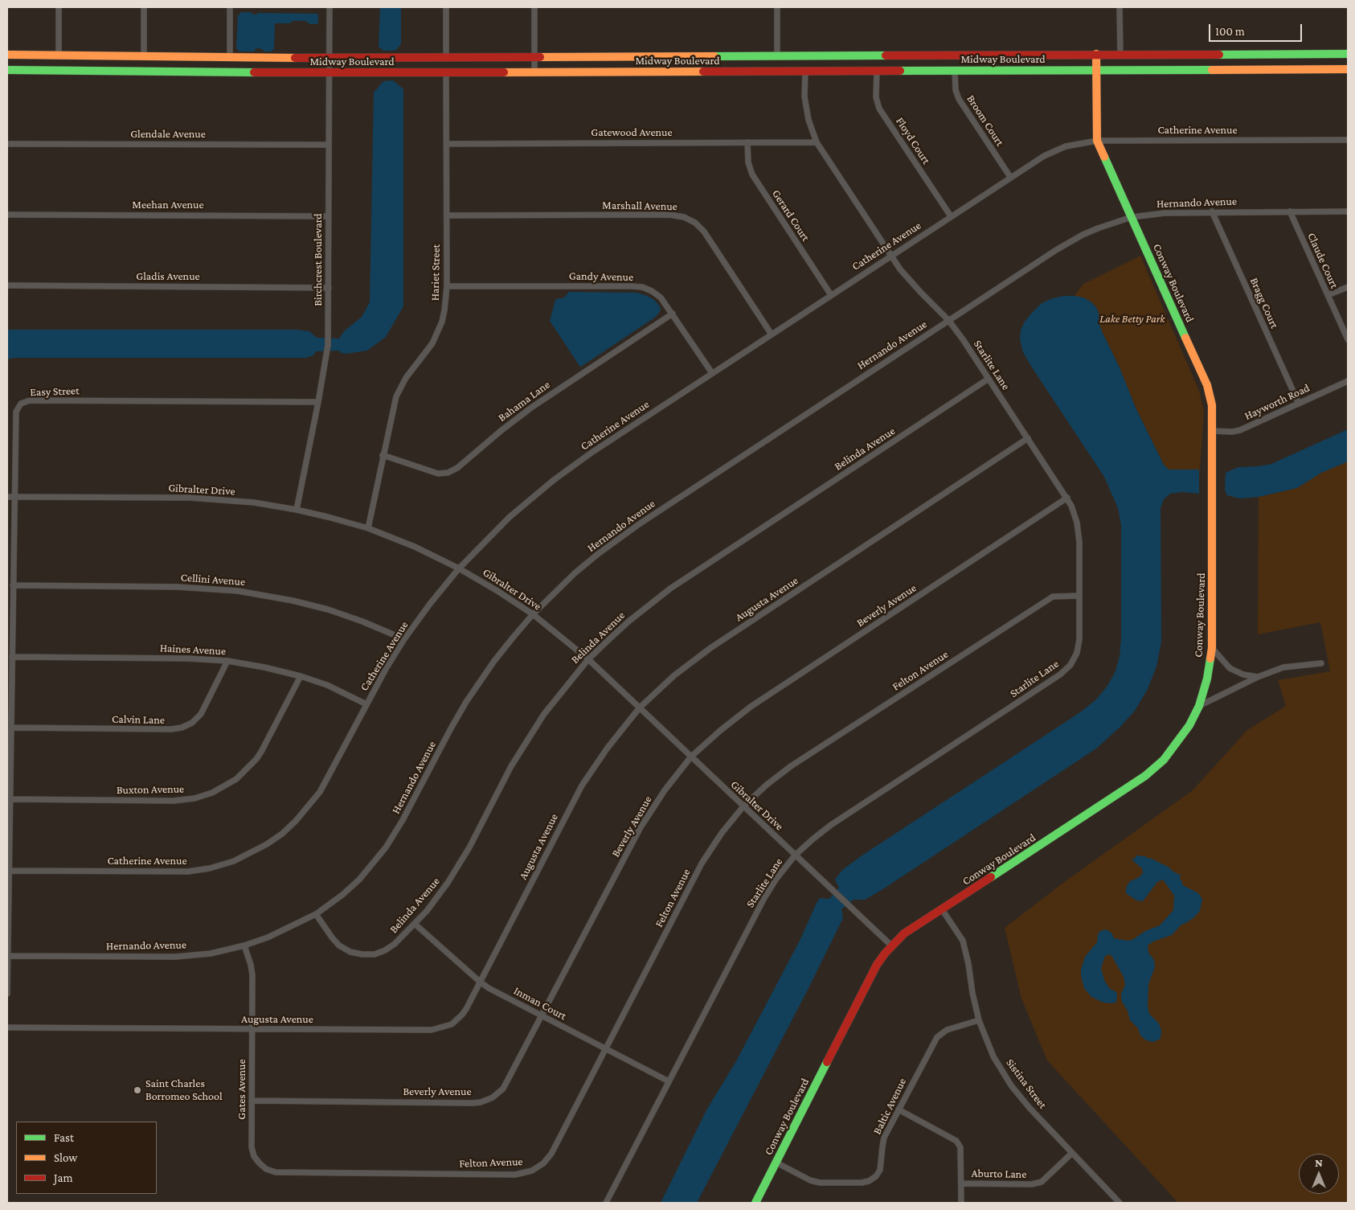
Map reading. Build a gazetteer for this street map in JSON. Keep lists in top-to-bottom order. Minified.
{"streets":{"street":["Midway Boulevard","Broom Court","Catherine Avenue","Gatewood Avenue","Glendale Avenue","Floyd Court","Hernando Avenue","Meehan Avenue","Marshall Avenue","Gerard Court","Birchcrest Boulevard","Claude Court","Hariet Street","Gladis Avenue","Gandy Avenue","Conway Boulevard","Bragg Court","Starlite Lane","Easy Street","Bahama Lane","Hayworth Road","Belinda Avenue","Gibralter Drive","Cellini Avenue","Augusta Avenue","Beverly Avenue","Haines Avenue","Felton Avenue","Calvin Lane","Buxton Avenue","Inman Court","Sistina Street","Gates Avenue","Baltic Avenue","Aburto Lane"]},"crossings":[["Midway Boulevard","Broom Court"],["Midway Boulevard","Floyd Court"],["Midway Boulevard","Birchcrest Boulevard"],["Midway Boulevard","Hariet Street"],["Midway Boulevard","Conway Boulevard"],["Midway Boulevard","Starlite Lane"],["Broom Court","Catherine Avenue"],["Catherine Avenue","Floyd Court"],["Catherine Avenue","Marshall Avenue"],["Catherine Avenue","Gerard Court"],["Catherine Avenue","Gandy Avenue"],["Catherine Avenue","Conway Boulevard"],["Catherine Avenue","Starlite Lane"],["Catherine Avenue","Easy Street"],["Catherine Avenue","Gibralter Drive"],["Catherine Avenue","Cellini Avenue"],["Catherine Avenue","Haines Avenue"],["Gatewood Avenue","Gerard Court"],["Gatewood Avenue","Hariet Street"],["Gatewood Avenue","Starlite Lane"],["Glendale Avenue","Birchcrest Boulevard"],["Hernando Avenue","Claude Court"],["Hernando Avenue","Conway Boulevard"],["Hernando Avenue","Bragg Court"],["Hernando Avenue","Starlite Lane"],["Hernando Avenue","Easy Street"],["Hernando Avenue","Belinda Avenue"],["Hernando Avenue","Gibralter Drive"],["Hernando Avenue","Gates Avenue"],["Meehan Avenue","Birchcrest Boulevard"],["Marshall Avenue","Hariet Street"],["Birchcrest Boulevard","Gladis Avenue"],["Birchcrest Boulevard","Easy Street"],["Birchcrest Boulevard","Gibralter Drive"],["Hariet Street","Gandy Avenue"],["Hariet Street","Bahama Lane"],["Hariet Street","Gibralter Drive"],["Gandy Avenue","Bahama Lane"],["Conway Boulevard","Hayworth Road"],["Conway Boulevard","Gibralter Drive"],["Conway Boulevard","Sistina Street"],["Conway Boulevard","Baltic Avenue"],["Bragg Court","Hayworth Road"],["Starlite Lane","Belinda Avenue"],["Starlite Lane","Gibralter Drive"],["Starlite Lane","Augusta Avenue"],["Starlite Lane","Beverly Avenue"],["Starlite Lane","Felton Avenue"],["Starlite Lane","Inman Court"],["Easy Street","Gibralter Drive"],["Easy Street","Cellini Avenue"],["Easy Street","Haines Avenue"],["Easy Street","Calvin Lane"],["Easy Street","Buxton Avenue"],["Belinda Avenue","Gibralter Drive"],["Belinda Avenue","Inman Court"],["Gibralter Drive","Augusta Avenue"],["Gibralter Drive","Beverly Avenue"],["Gibralter Drive","Felton Avenue"],["Augusta Avenue","Inman Court"],["Augusta Avenue","Gates Avenue"],["Beverly Avenue","Inman Court"],["Beverly Avenue","Gates Avenue"],["Haines Avenue","Calvin Lane"],["Haines Avenue","Buxton Avenue"],["Felton Avenue","Inman Court"],["Felton Avenue","Gates Avenue"],["Sistina Street","Baltic Avenue"],["Sistina Street","Aburto Lane"]],"parks":["Lake Betty Park"],"places":["Saint Charles Borromeo School"],"legend":["Fast","Slow","Jam"],"scale_bar":"100 m","north":"top"}
